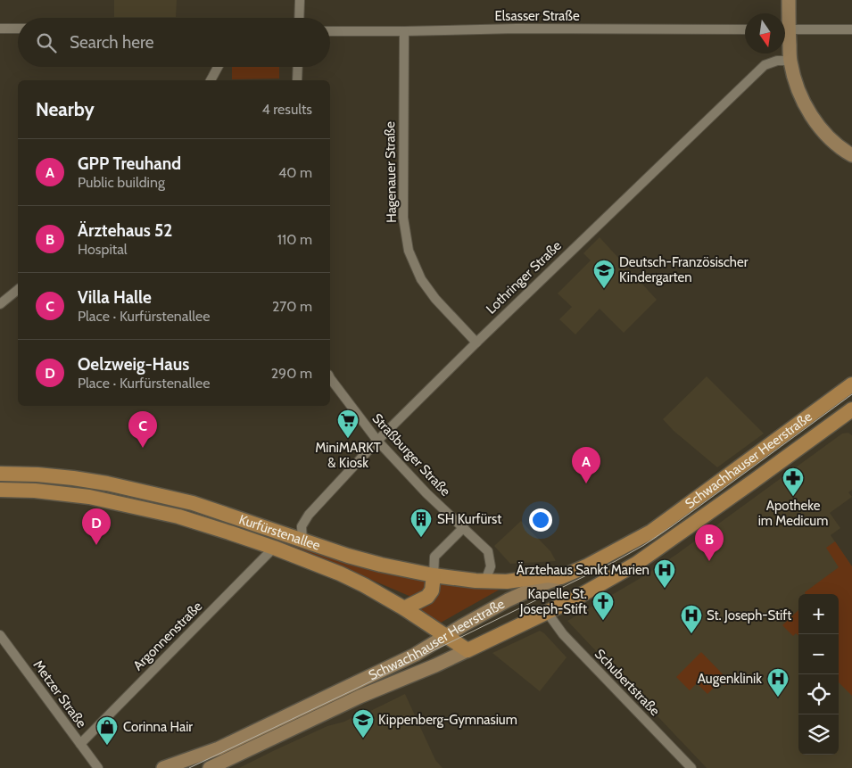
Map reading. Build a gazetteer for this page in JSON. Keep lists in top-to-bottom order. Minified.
{"streets":{"main road":["Schwachhauser Heerstraße","Kurfürstenallee"],"street":["Elsasser Straße","Hagenauer Straße","Lothringer Straße","Straßburger Straße","Argonnenstraße","Schubertstraße","Metzer Straße"]},"crossings":[["Elsasser Straße","Hagenauer Straße"],["Hagenauer Straße","Lothringer Straße"],["Lothringer Straße","Straßburger Straße"],["Lothringer Straße","Kurfürstenallee"],["Straßburger Straße","Kurfürstenallee"],["Schwachhauser Heerstraße","Kurfürstenallee"],["Schwachhauser Heerstraße","Schubertstraße"],["Kurfürstenallee","Argonnenstraße"],["Argonnenstraße","Metzer Straße"]],"places":{"school or university":["Deutsch-Französischer Kindergarten","Kippenberg-Gymnasium"],"supermarket":["MiniMARKT & Kiosk"],"pharmacy":["Apotheke im Medicum"],"building":["SH Kurfürst"],"hospital":["Ärztehaus Sankt Marien","St. Joseph-Stift","Augenklinik"],"church":["Kapelle St. Joseph-Stift"],"shop":["Corinna Hair"]},"north":"bottom","page":{"search":"Search here","heading":["Nearby","4 results"],"list":[{"mark":"A","name":"GPP Treuhand","note":"Public building","value":"40 m"},{"mark":"B","name":"Ärztehaus 52","note":"Hospital","value":"110 m"},{"mark":"C","name":"Villa Halle","note":"Place · Kurfürstenallee","value":"270 m"},{"mark":"D","name":"Oelzweig-Haus","note":"Place · Kurfürstenallee","value":"290 m"}],"pins":["C","A","D","B"],"map_buttons":["+","−"]}}
